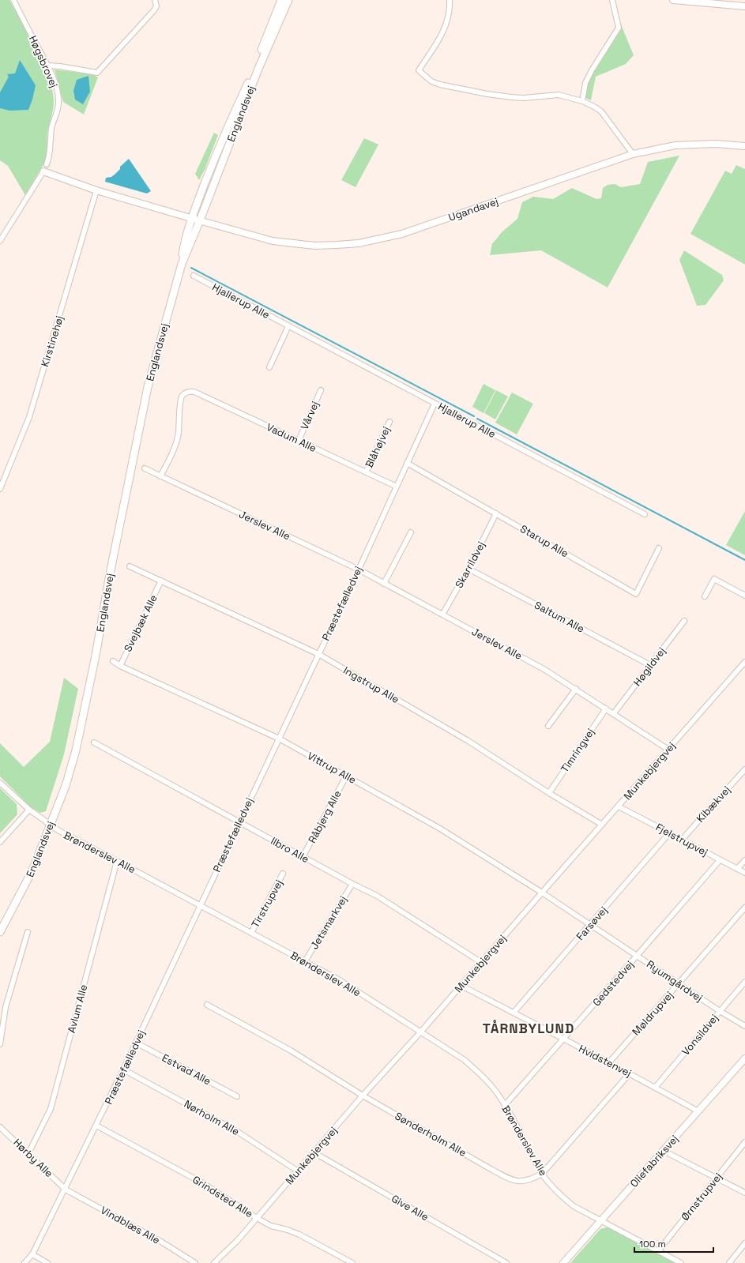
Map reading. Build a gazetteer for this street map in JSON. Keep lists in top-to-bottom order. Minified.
{"streets":{"main road":["Englandsvej"],"street":["Høgsbrovej","Ugandavej","Hjallerup Alle","Kirstinehøj","Vårvej","Vadum Alle","Blåhøjvej","Jerslev Alle","Starup Alle","Skarrildvej","Præstefælledvej","Saltum Alle","Svejbæk Alle","Høgildvej","Ingstrup Alle","Timringvej","Vittrup Alle","Munkebjergvej","Kibækvej","Råbjerg Alle","Fjelstrupvej","Ilbro Alle","Brønderslev Alle","Tirstrupvej","Jetsmarkvej","Farsøvej","Ryumgårdvej","Gedstedvej","Avlum Alle","Møldrupvej","Vonsildvej","Hvidstenvej","Estvad Alle","Nørholm Alle","Sønderholm Alle","Hørby Alle","Oliefabriksvej","Grindsted Alle","Ørnstrupvej","Give Alle","Vindblæs Alle"]},"crossings":[["Englandsvej","Ugandavej"],["Englandsvej","Brønderslev Alle"],["Hjallerup Alle","Præstefælledvej"],["Vårvej","Vadum Alle"],["Vadum Alle","Blåhøjvej"],["Vadum Alle","Jerslev Alle"],["Vadum Alle","Præstefælledvej"],["Jerslev Alle","Skarrildvej"],["Jerslev Alle","Præstefælledvej"],["Jerslev Alle","Høgildvej"],["Jerslev Alle","Timringvej"],["Jerslev Alle","Munkebjergvej"],["Starup Alle","Skarrildvej"],["Starup Alle","Præstefælledvej"],["Skarrildvej","Saltum Alle"],["Præstefælledvej","Ingstrup Alle"],["Præstefælledvej","Vittrup Alle"],["Præstefælledvej","Ilbro Alle"],["Præstefælledvej","Brønderslev Alle"],["Præstefælledvej","Estvad Alle"],["Præstefælledvej","Nørholm Alle"],["Præstefælledvej","Hørby Alle"],["Præstefælledvej","Grindsted Alle"],["Præstefælledvej","Vindblæs Alle"],["Saltum Alle","Høgildvej"],["Svejbæk Alle","Ingstrup Alle"],["Svejbæk Alle","Vittrup Alle"],["Ingstrup Alle","Timringvej"],["Ingstrup Alle","Munkebjergvej"],["Vittrup Alle","Munkebjergvej"],["Vittrup Alle","Råbjerg Alle"],["Vittrup Alle","Ryumgårdvej"],["Munkebjergvej","Fjelstrupvej"],["Munkebjergvej","Ilbro Alle"],["Munkebjergvej","Brønderslev Alle"],["Munkebjergvej","Ryumgårdvej"],["Munkebjergvej","Hvidstenvej"],["Munkebjergvej","Nørholm Alle"],["Munkebjergvej","Sønderholm Alle"],["Munkebjergvej","Grindsted Alle"],["Munkebjergvej","Give Alle"],["Kibækvej","Fjelstrupvej"],["Råbjerg Alle","Ilbro Alle"],["Fjelstrupvej","Farsøvej"],["Fjelstrupvej","Gedstedvej"],["Ilbro Alle","Jetsmarkvej"],["Brønderslev Alle","Tirstrupvej"],["Brønderslev Alle","Jetsmarkvej"],["Brønderslev Alle","Gedstedvej"],["Brønderslev Alle","Avlum Alle"],["Brønderslev Alle","Sønderholm Alle"],["Brønderslev Alle","Oliefabriksvej"],["Brønderslev Alle","Ørnstrupvej"],["Farsøvej","Ryumgårdvej"],["Farsøvej","Hvidstenvej"],["Ryumgårdvej","Gedstedvej"],["Ryumgårdvej","Møldrupvej"],["Ryumgårdvej","Vonsildvej"],["Gedstedvej","Hvidstenvej"],["Avlum Alle","Hørby Alle"],["Møldrupvej","Hvidstenvej"],["Vonsildvej","Hvidstenvej"],["Hvidstenvej","Sønderholm Alle"],["Hvidstenvej","Oliefabriksvej"],["Hørby Alle","Vindblæs Alle"]],"districts":["TÅRNBYLUND"],"scale_bar":"100 m"}
